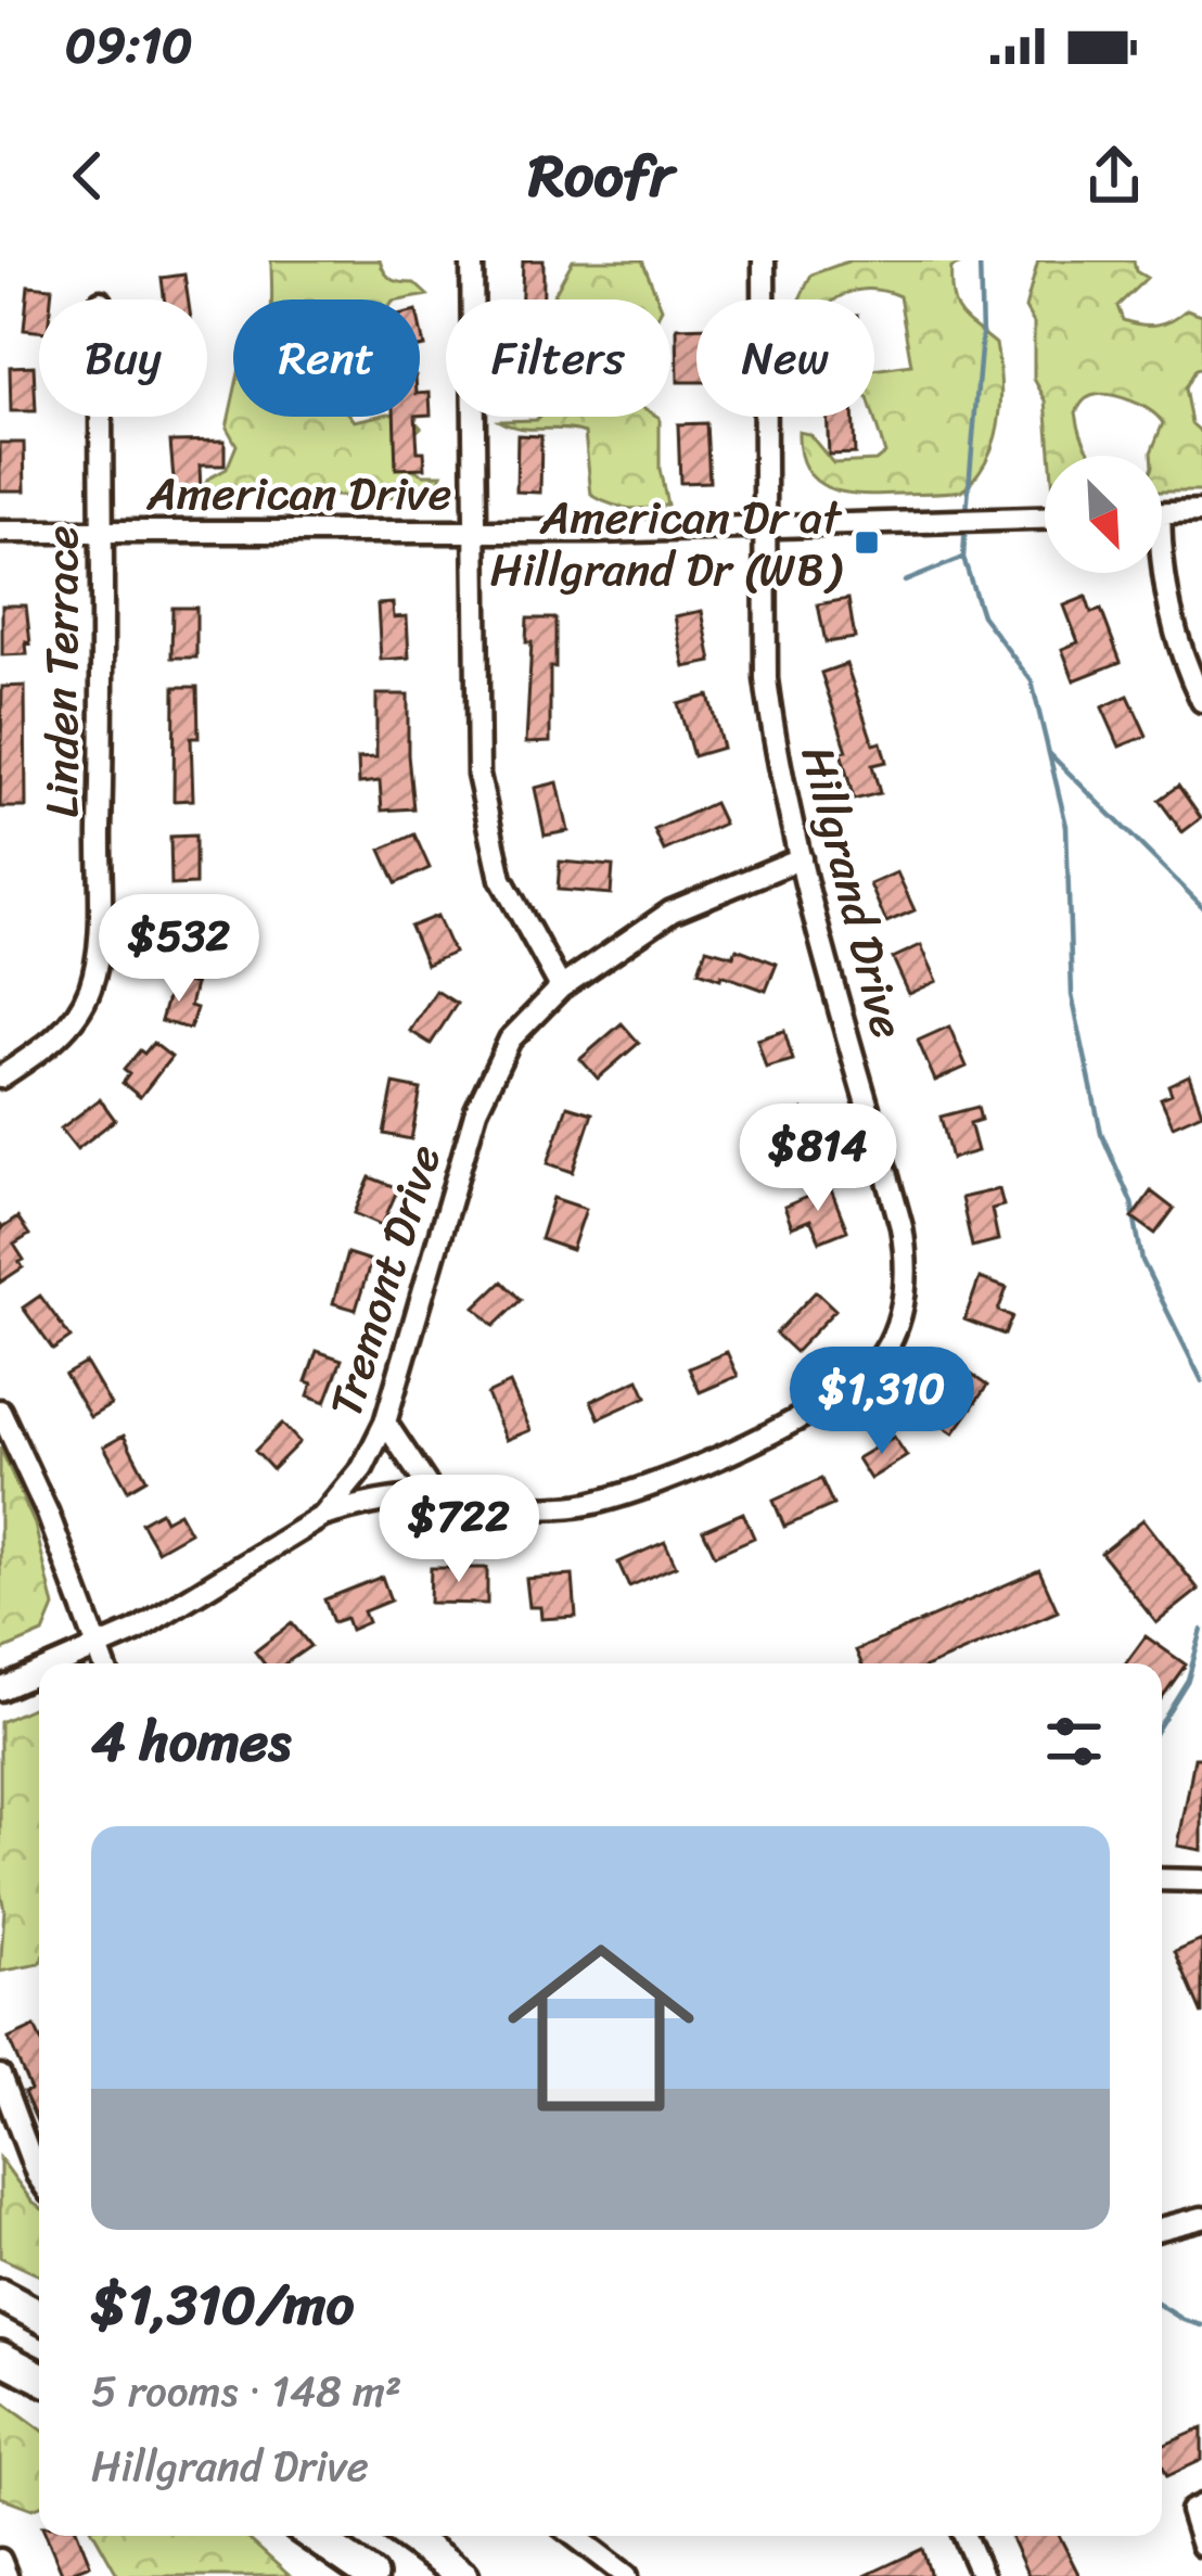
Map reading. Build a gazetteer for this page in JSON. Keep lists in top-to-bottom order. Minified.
{"streets":{"street":["American Drive","Linden Terrace","Hillgrand Drive","Tremont Drive"]},"crossings":[["American Drive","Linden Terrace"],["American Drive","Hillgrand Drive"],["Hillgrand Drive","Tremont Drive"]],"places":{"transit":["American Dr at Hillgrand Dr (WB)"]},"north":"bottom right","page":{"status":"09:10","header":"Roofr","chip":["Buy","Rent","Filters","New"],"price":["$532","$814","$1,310","$722"],"heading":"4 homes","list":[{"name":"$1,310/mo","note":"5 rooms · 148 m² · Hillgrand Drive"}]}}
